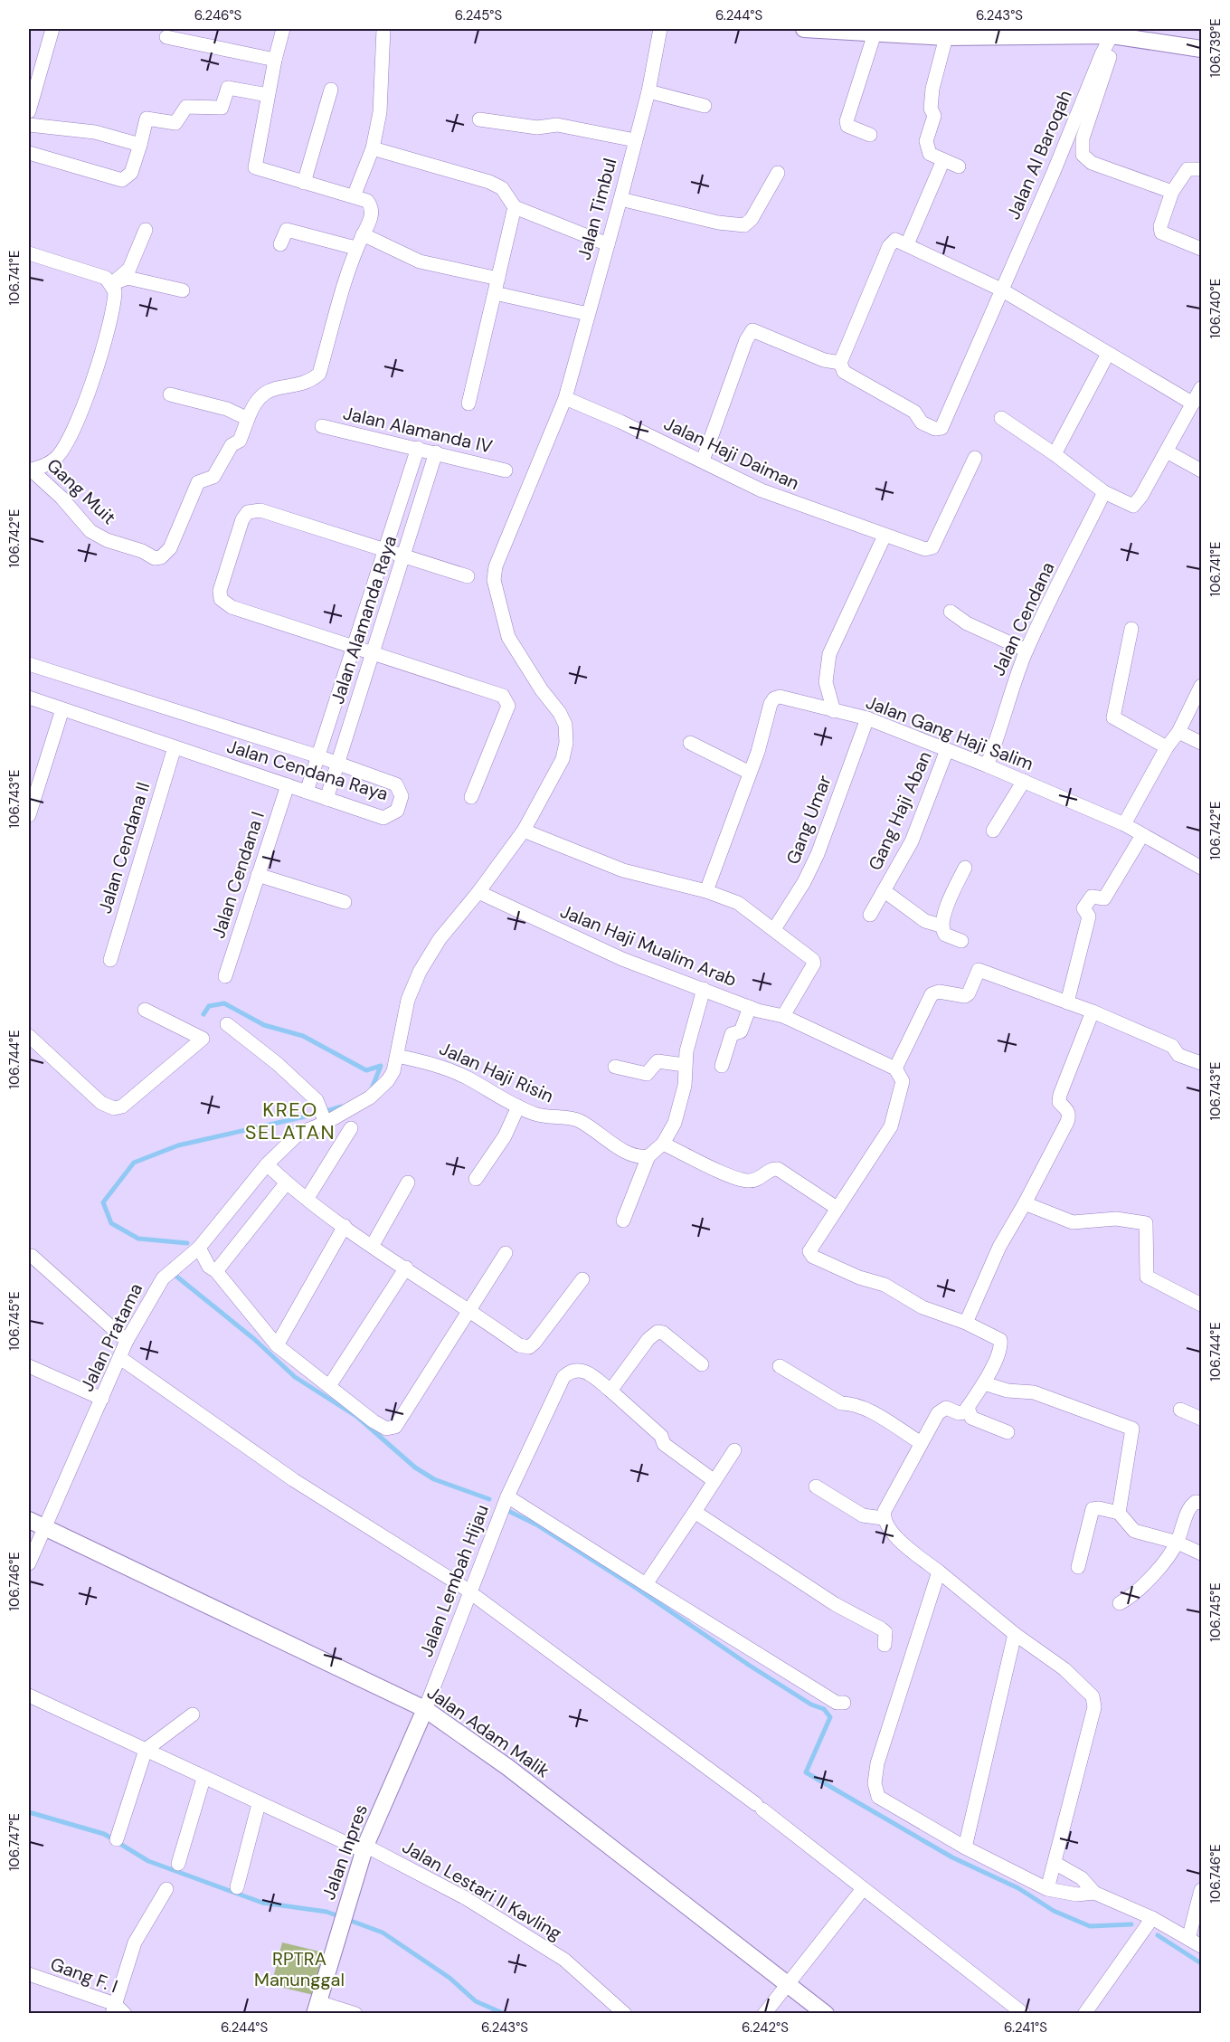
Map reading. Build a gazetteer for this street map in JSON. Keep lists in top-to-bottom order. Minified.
{"streets":{"street":["Jalan Al Baroqah","Jalan Timbul","Jalan Alamanda IV","Jalan Haji Daiman","Gang Muit","Jalan Cendana","Jalan Alamanda Raya","Jalan Gang Haji Salim","Jalan Cendana Raya","Gang Haji Aban","Gang Umar","Jalan Cendana II","Jalan Cendana I","Jalan Haji Mualim Arab","Jalan Haji Risin","Jalan Pratama","Jalan Lembah Hijau","Jalan Adam Malik","Jalan Inpres","Jalan Lestari II Kavling","Gang F. I"]},"crossings":[["Jalan Timbul","Jalan Haji Daiman"],["Jalan Timbul","Jalan Pratama"],["Jalan Alamanda IV","Jalan Alamanda Raya"],["Jalan Cendana","Jalan Gang Haji Salim"],["Jalan Alamanda Raya","Jalan Cendana Raya"],["Jalan Gang Haji Salim","Gang Haji Aban"],["Jalan Gang Haji Salim","Gang Umar"],["Jalan Cendana Raya","Jalan Cendana II"],["Jalan Cendana Raya","Jalan Cendana I"],["Jalan Haji Mualim Arab","Jalan Pratama"],["Jalan Haji Risin","Jalan Pratama"],["Jalan Pratama","Jalan Adam Malik"],["Jalan Lembah Hijau","Jalan Adam Malik"],["Jalan Lembah Hijau","Jalan Inpres"],["Jalan Adam Malik","Jalan Inpres"],["Jalan Inpres","Jalan Lestari II Kavling"]],"districts":["KREO SELATAN"],"parks":["RPTRA Manunggal"],"coordinates":["6.246°S","6.245°S","6.244°S","6.243°S","106.739°E","106.741°E","106.740°E","106.742°E","106.743°E","106.744°E","106.745°E","106.746°E","106.747°E","6.242°S","6.241°S"]}
